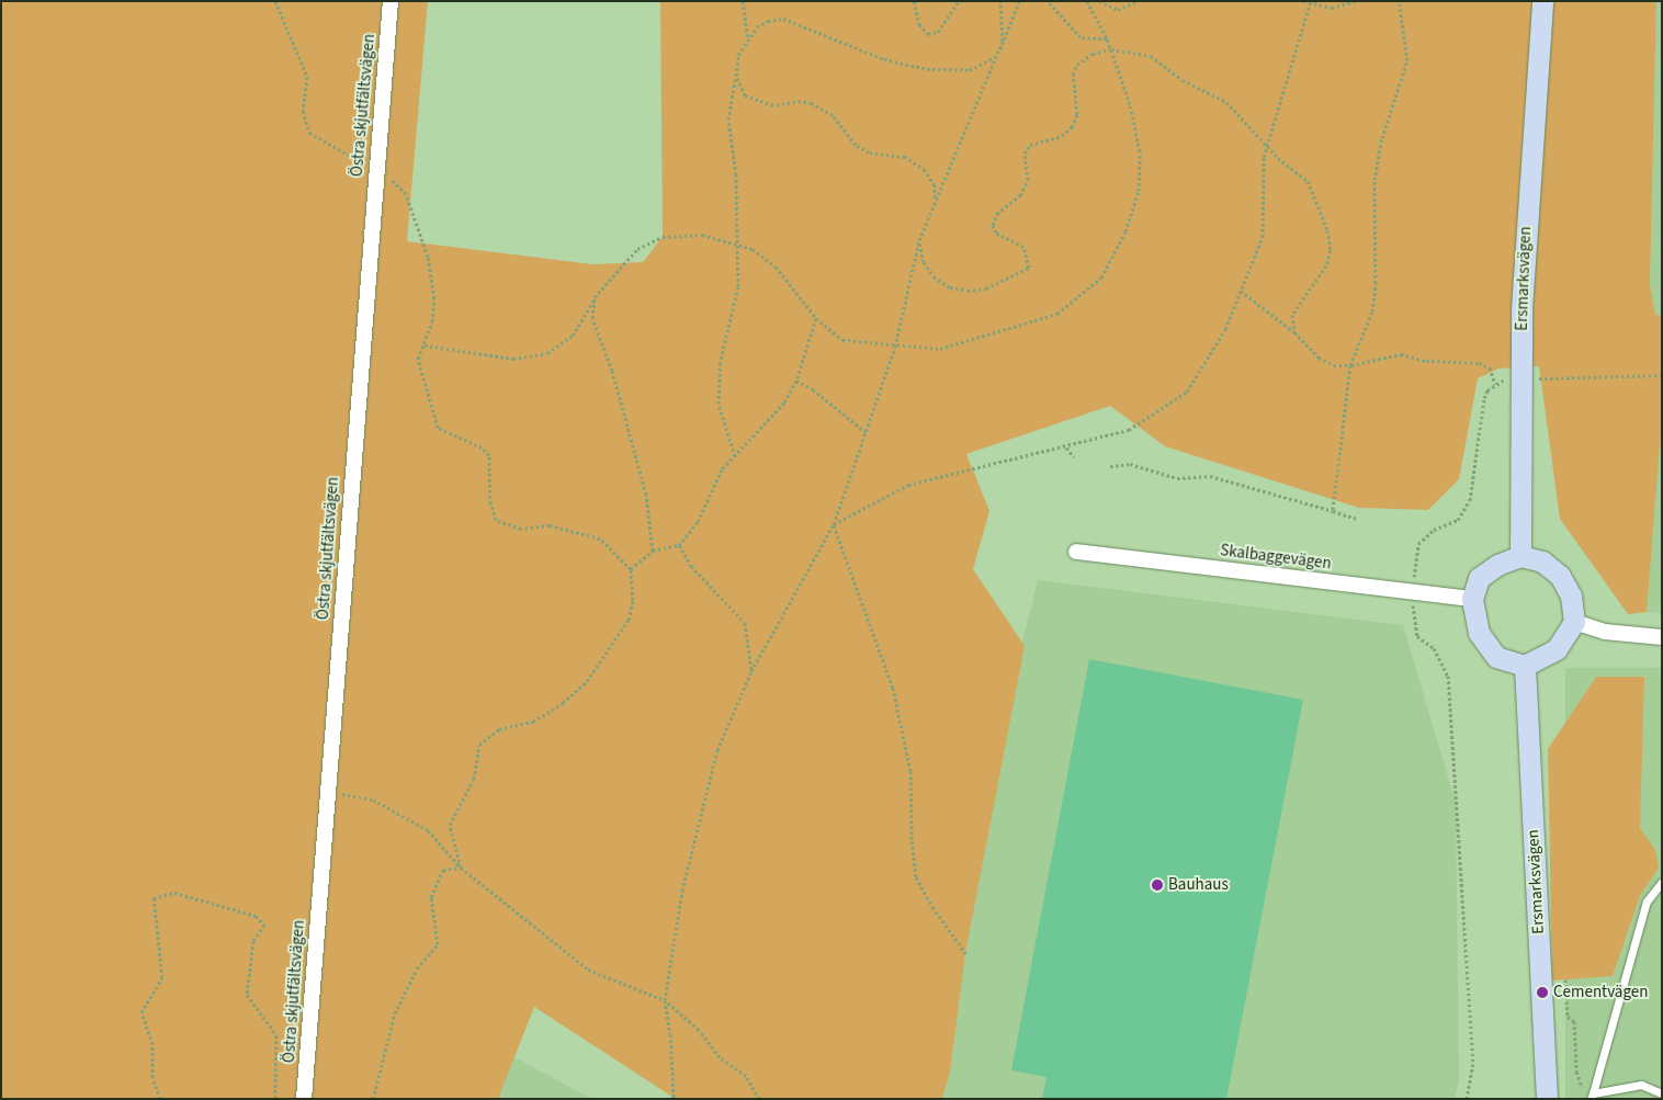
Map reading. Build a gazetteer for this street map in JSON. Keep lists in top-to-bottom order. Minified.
{"streets":{"main road":["Ersmarksvägen"],"street":["Östra skjutfältsvägen","Skalbaggevägen"]},"crossings":[["Ersmarksvägen","Skalbaggevägen"]],"places":["Bauhaus","Cementvägen"]}
